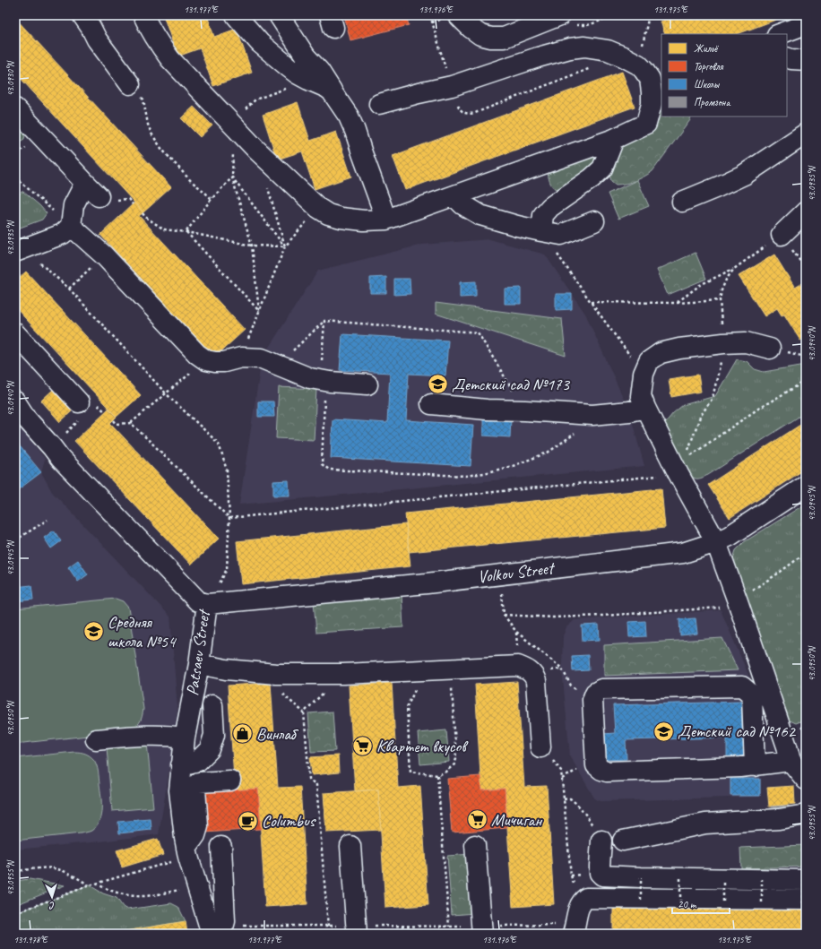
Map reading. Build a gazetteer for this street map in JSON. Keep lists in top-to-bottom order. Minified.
{"streets":{"street":["Volkov Street","Patsaev Street"]},"crossings":[["Volkov Street","Patsaev Street"]],"places":{"school or university":["Детский сад №173","Средняя школа №54","Детский сад №162"],"shop":["Винлаб"],"supermarket":["Квартет вкусов","Мичиган"],"cafe":["Columbus"]},"legend":["Жильё","Торговля","Школы","Промзона"],"scale_bar":"20 m","north":"bottom","coordinates":["131.977°E","131.976°E","131.975°E","43.0930°N","43.0935°N","43.0940°N","43.0945°N","43.0950°N","43.0955°N","131.978°E"]}
